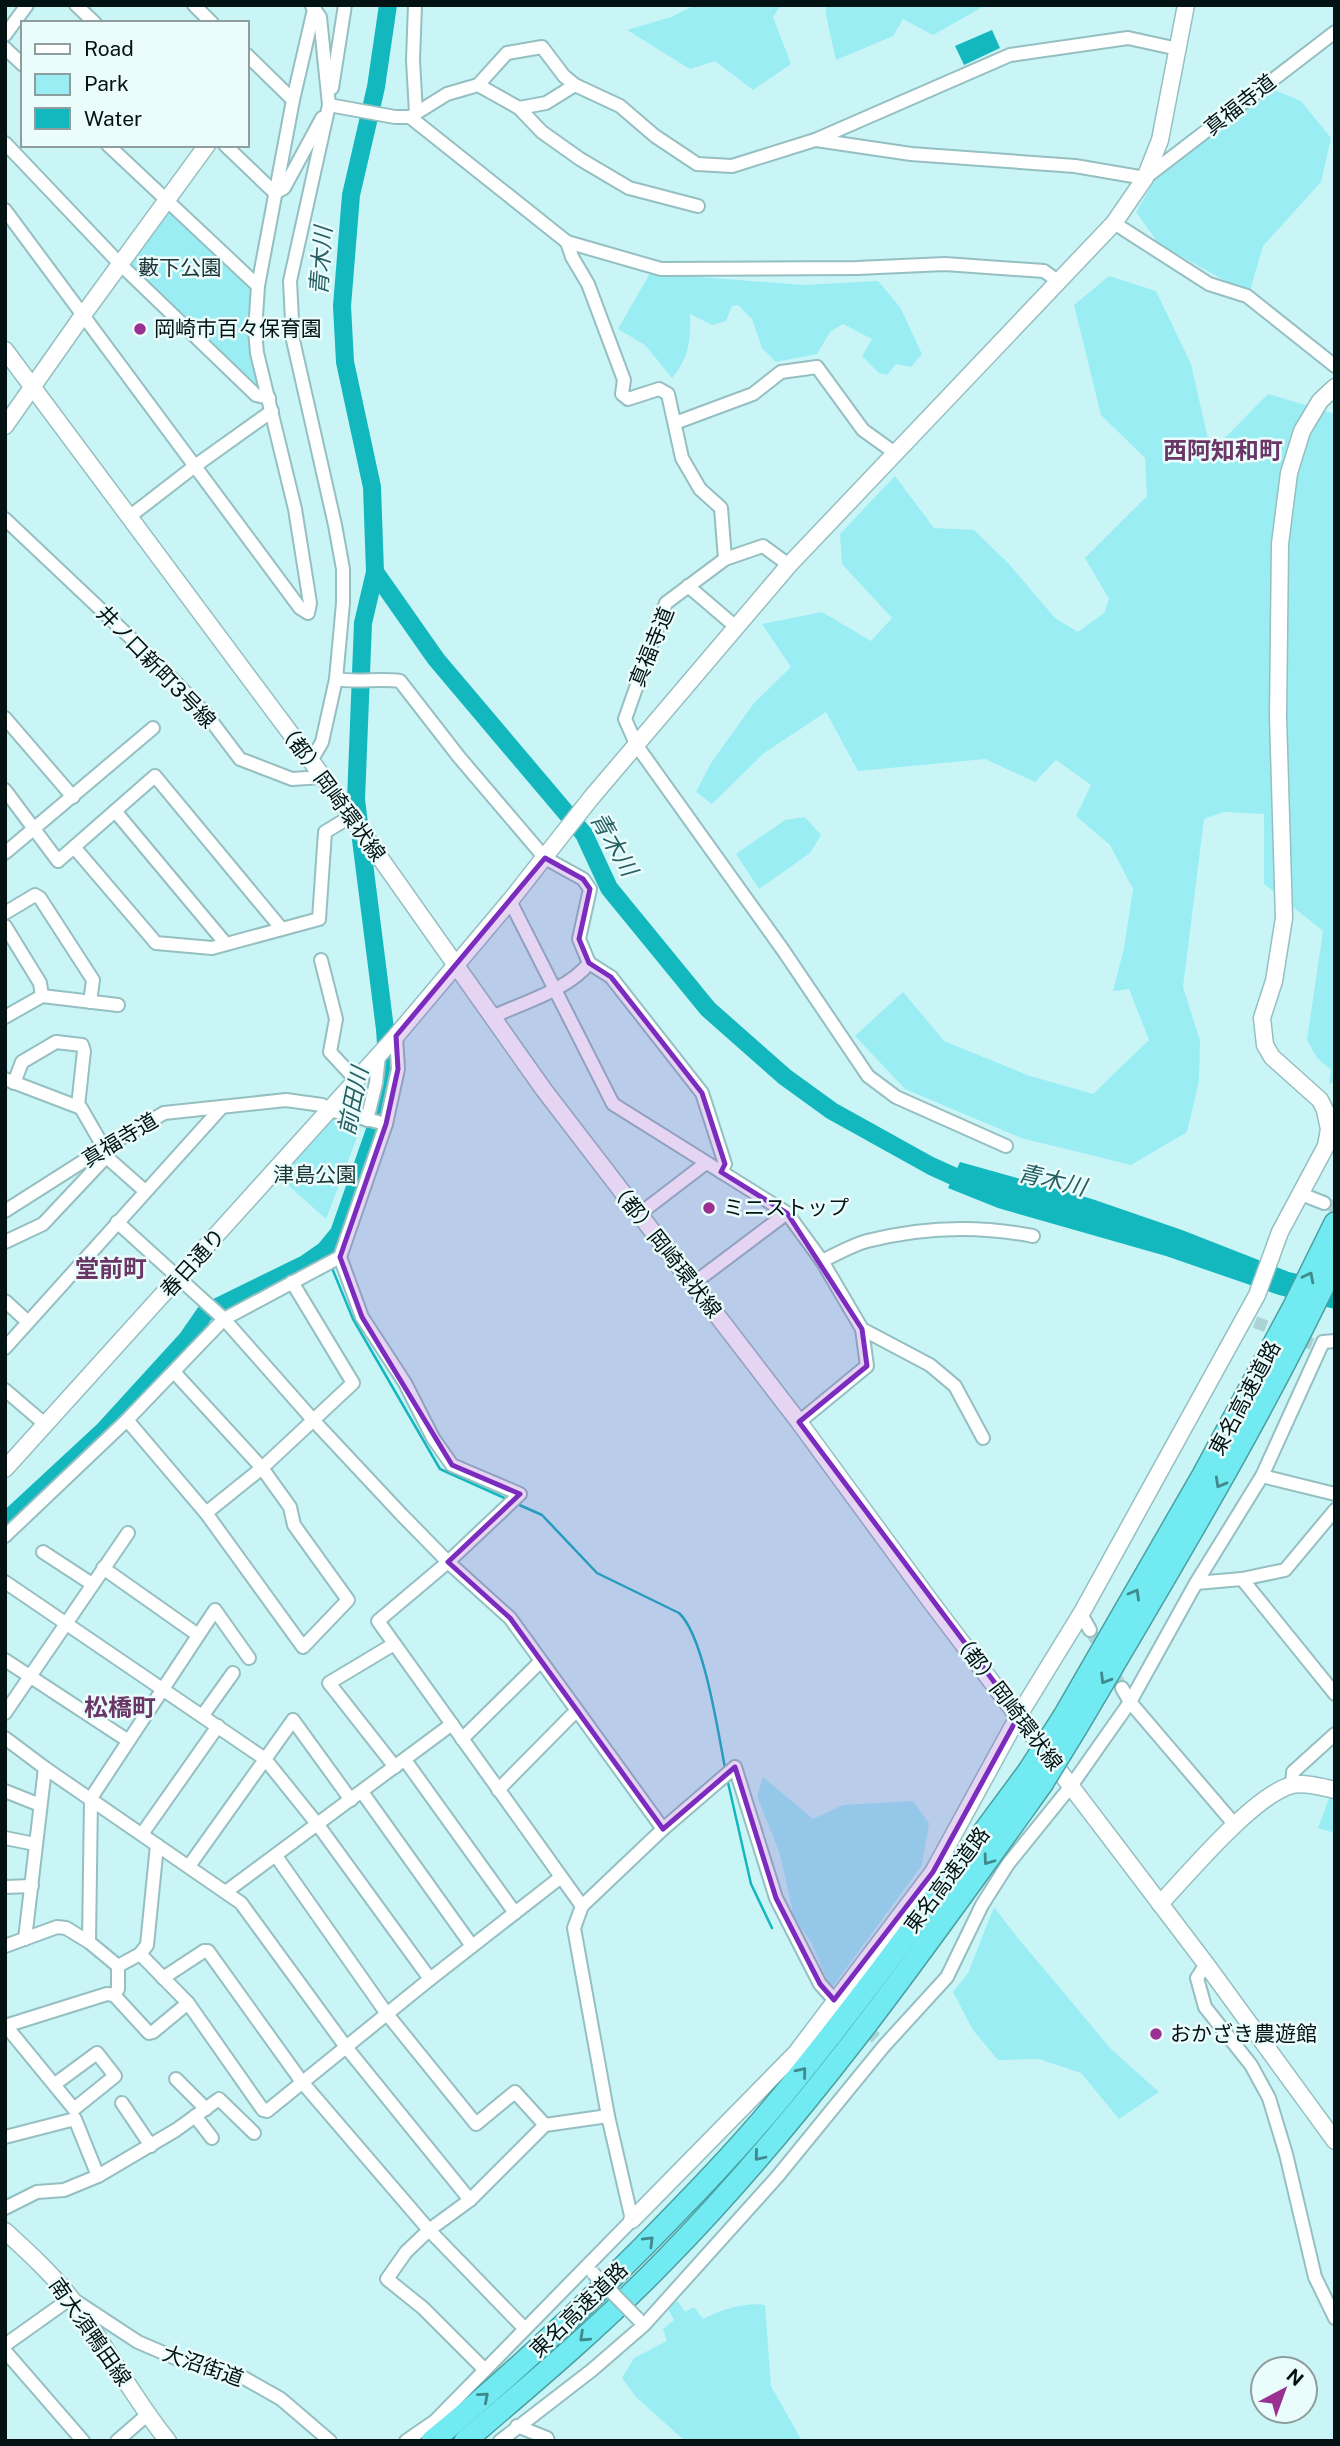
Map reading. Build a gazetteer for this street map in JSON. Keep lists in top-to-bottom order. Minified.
{"streets":{"highway":["東名高速道路"],"street":["真福寺道","井ノ口新町3号線","（都）岡崎環状線","春日通り","南大須鴨田線","大沼街道"]},"crossings":[["真福寺道","春日通り"],["井ノ口新町3号線","（都）岡崎環状線"],["南大須鴨田線","大沼街道"]],"districts":["西阿知和町","堂前町","松橋町"],"water":["青木川","前田川"],"parks":["藪下公園","津島公園"],"places":["岡崎市百々保育園","ミニストップ","おかざき農遊館"],"legend":["Road","Park","Water"],"north":"top right"}
